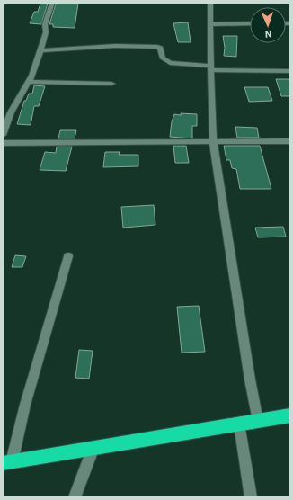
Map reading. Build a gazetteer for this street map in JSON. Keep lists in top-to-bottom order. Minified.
{"north":"bottom"}
